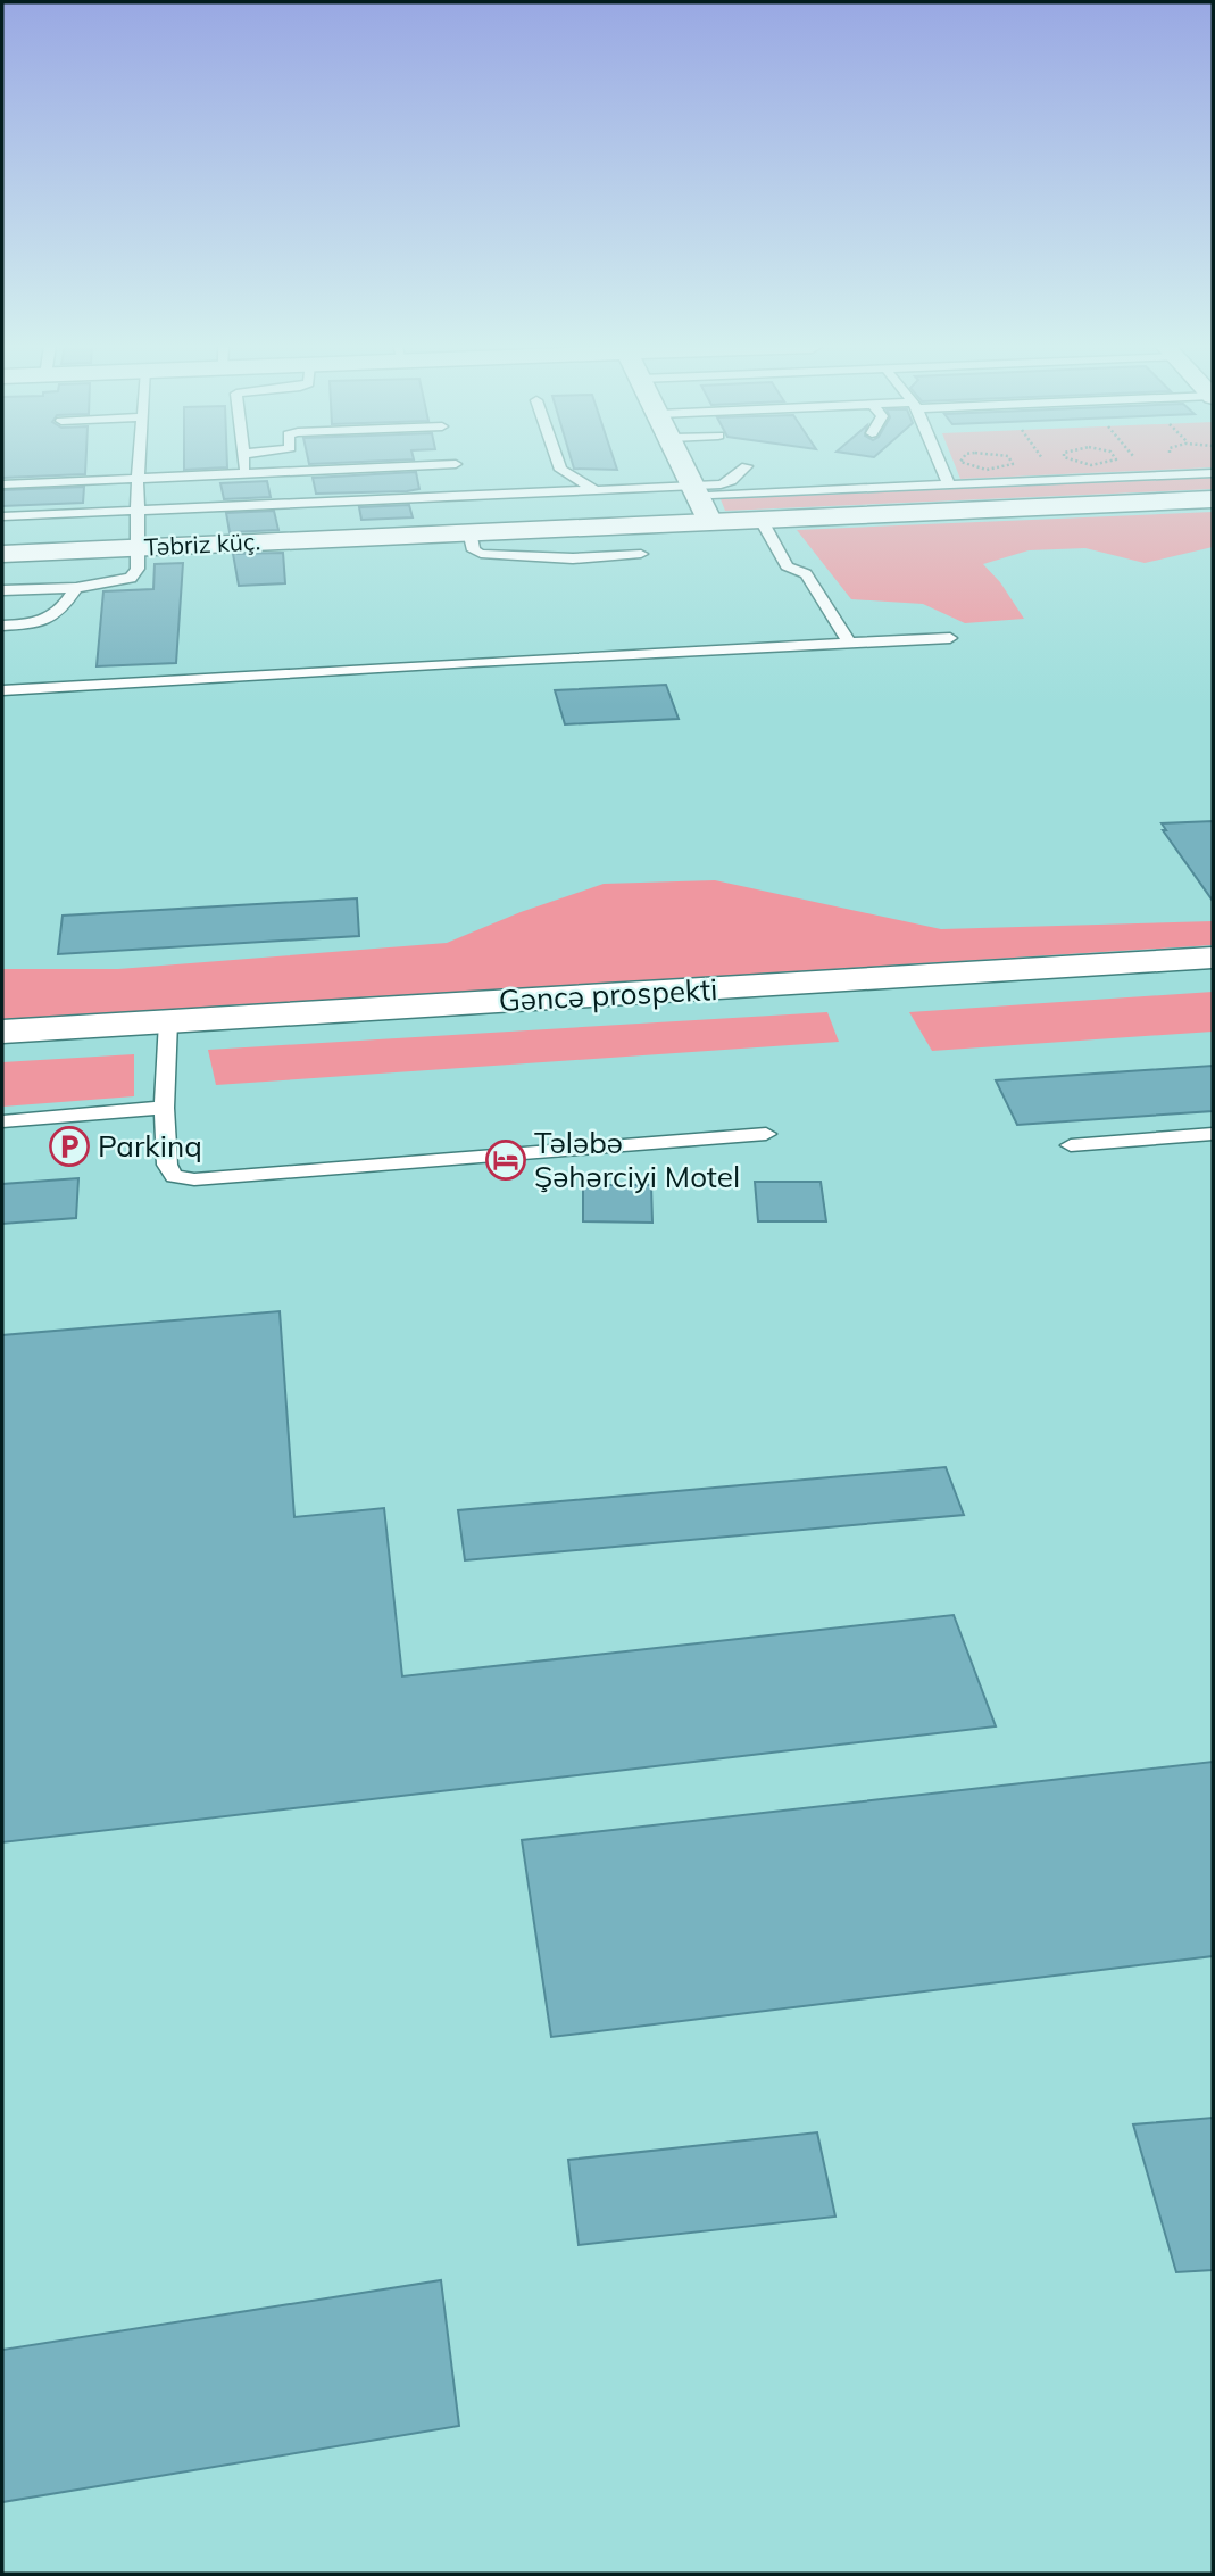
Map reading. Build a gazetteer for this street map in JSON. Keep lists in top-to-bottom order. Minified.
{"streets":{"main road":["Təbriz küç.","Gəncə prospekti"]},"places":{"parking":["Parkinq"],"hotel":["Tələbə Şəhərciyi Motel"]}}
